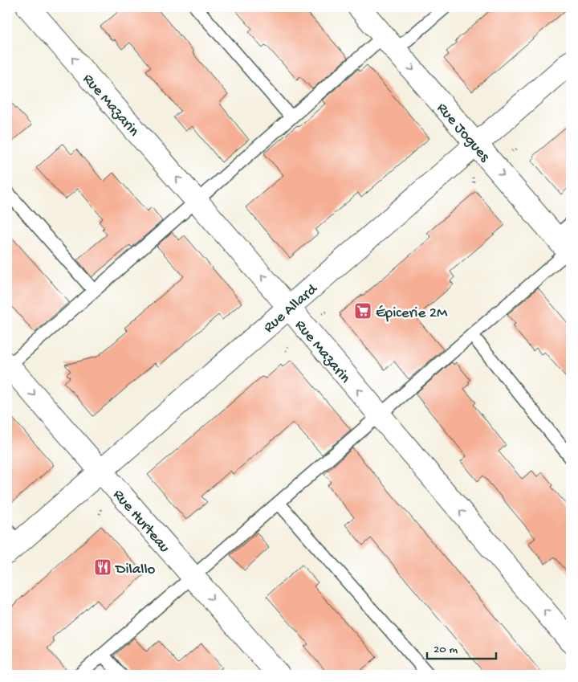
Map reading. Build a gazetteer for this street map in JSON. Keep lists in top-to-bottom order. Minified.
{"streets":{"street":["Rue Mazarin","Rue Jogues","Rue Allard","Rue Hurteau"]},"crossings":[["Rue Mazarin","Rue Allard"],["Rue Jogues","Rue Allard"],["Rue Allard","Rue Hurteau"]],"one_way":["Rue Mazarin","Rue Jogues","Rue Hurteau"],"places":{"supermarket":["Épicerie 2M"],"restaurant":["Dilallo"]},"scale_bar":"20 m"}
